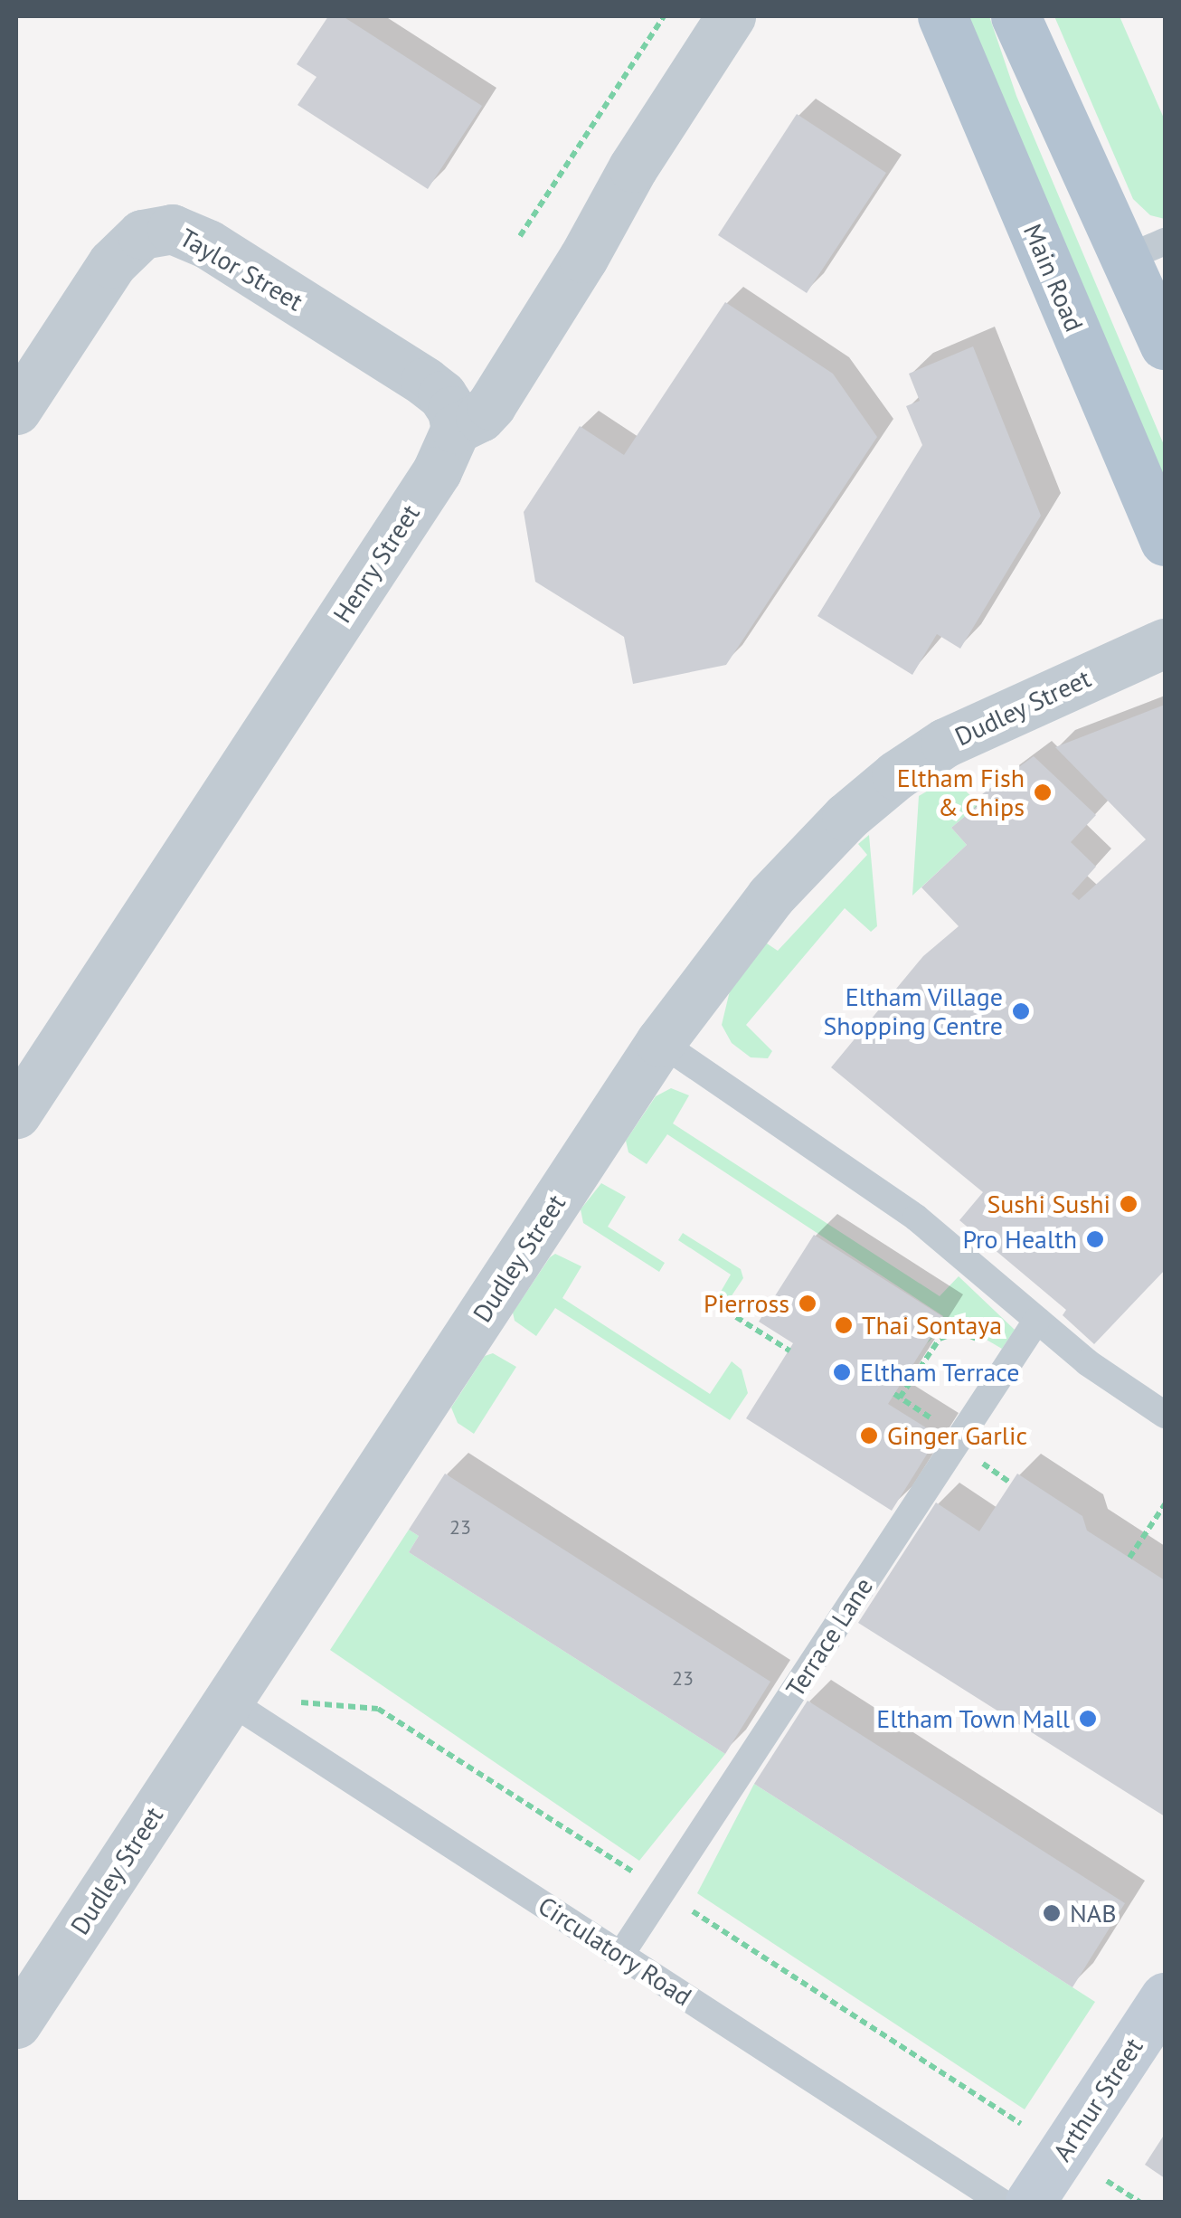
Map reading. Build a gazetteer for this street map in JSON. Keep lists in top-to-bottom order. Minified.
{"streets":{"main road":["Main Road"],"street":["Taylor Street","Henry Street","Dudley Street","Arthur Street"],"lane":["Terrace Lane","Circulatory Road"]},"crossings":[["Taylor Street","Henry Street"],["Dudley Street","Circulatory Road"],["Terrace Lane","Circulatory Road"]],"places":["Eltham Fish & Chips","Eltham Village Shopping Centre","Sushi Sushi","Pro Health","Pierross","Thai Sontaya","Eltham Terrace","Ginger Garlic","Eltham Town Mall","NAB"],"house_numbers":["23","23"]}
